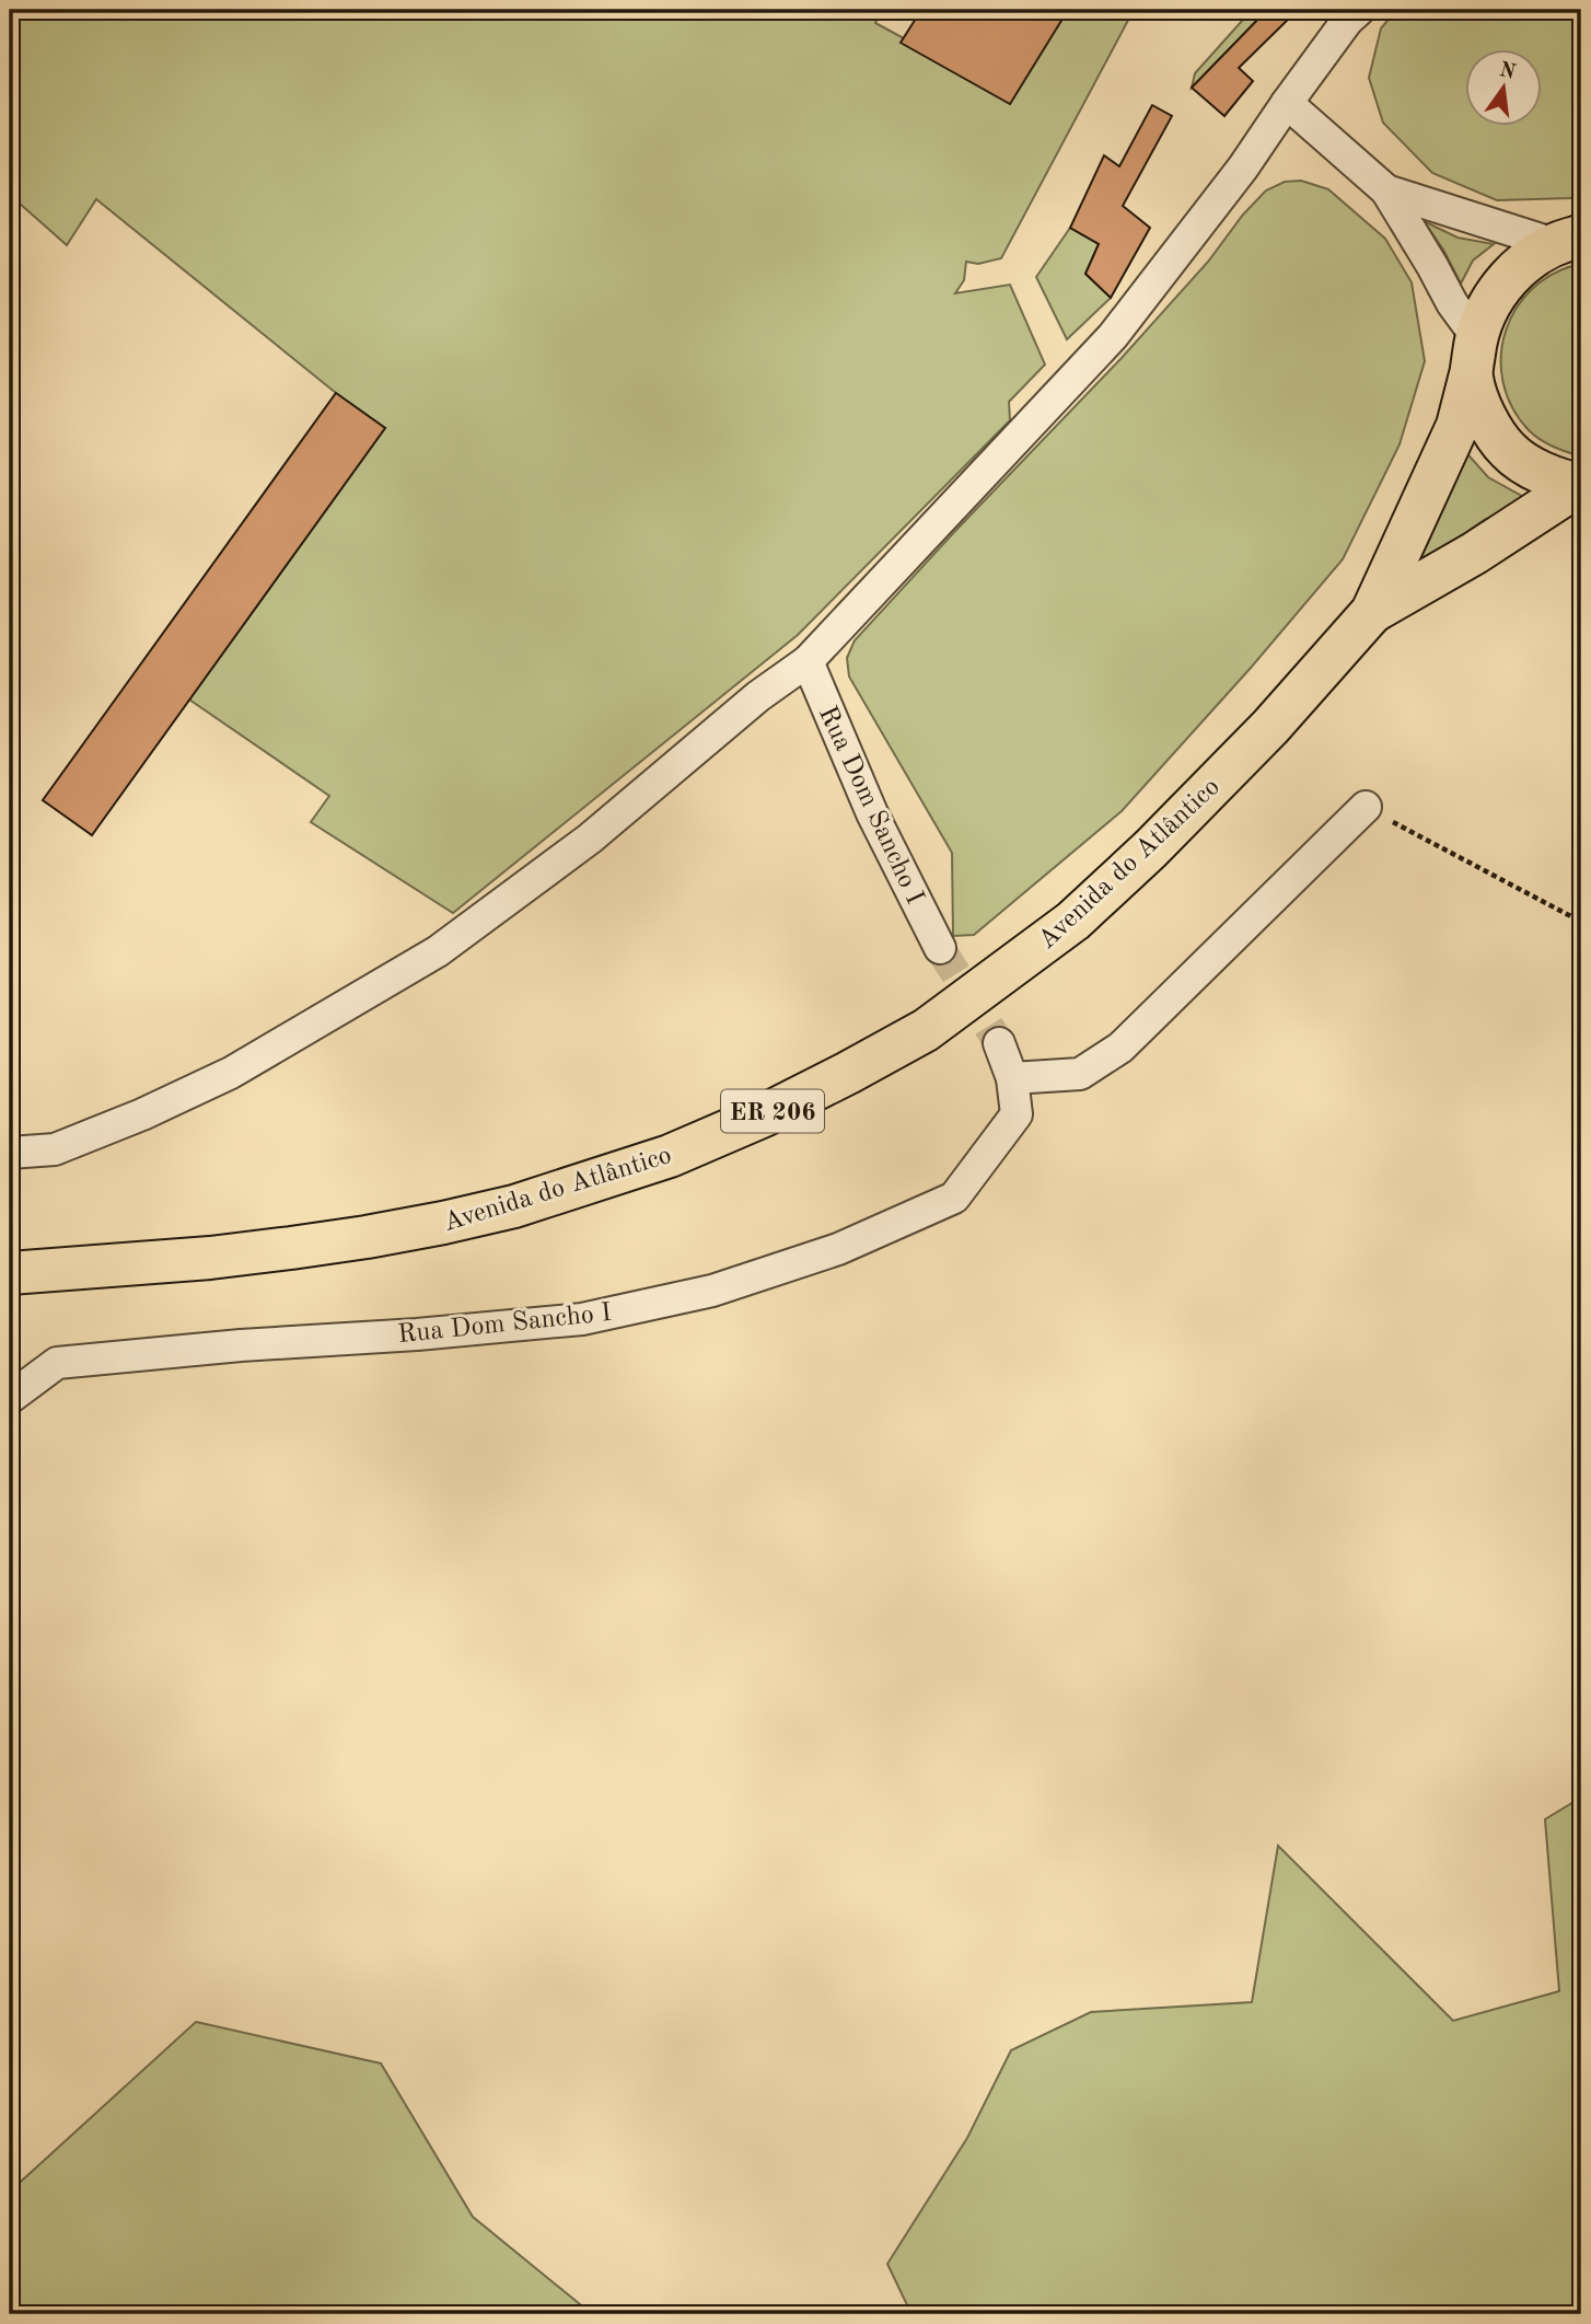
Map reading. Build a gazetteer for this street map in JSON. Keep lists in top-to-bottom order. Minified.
{"streets":{"main road":["Avenida do Atlântico","ER 206"],"street":["Rua Dom Sancho I"]},"north":"top"}
